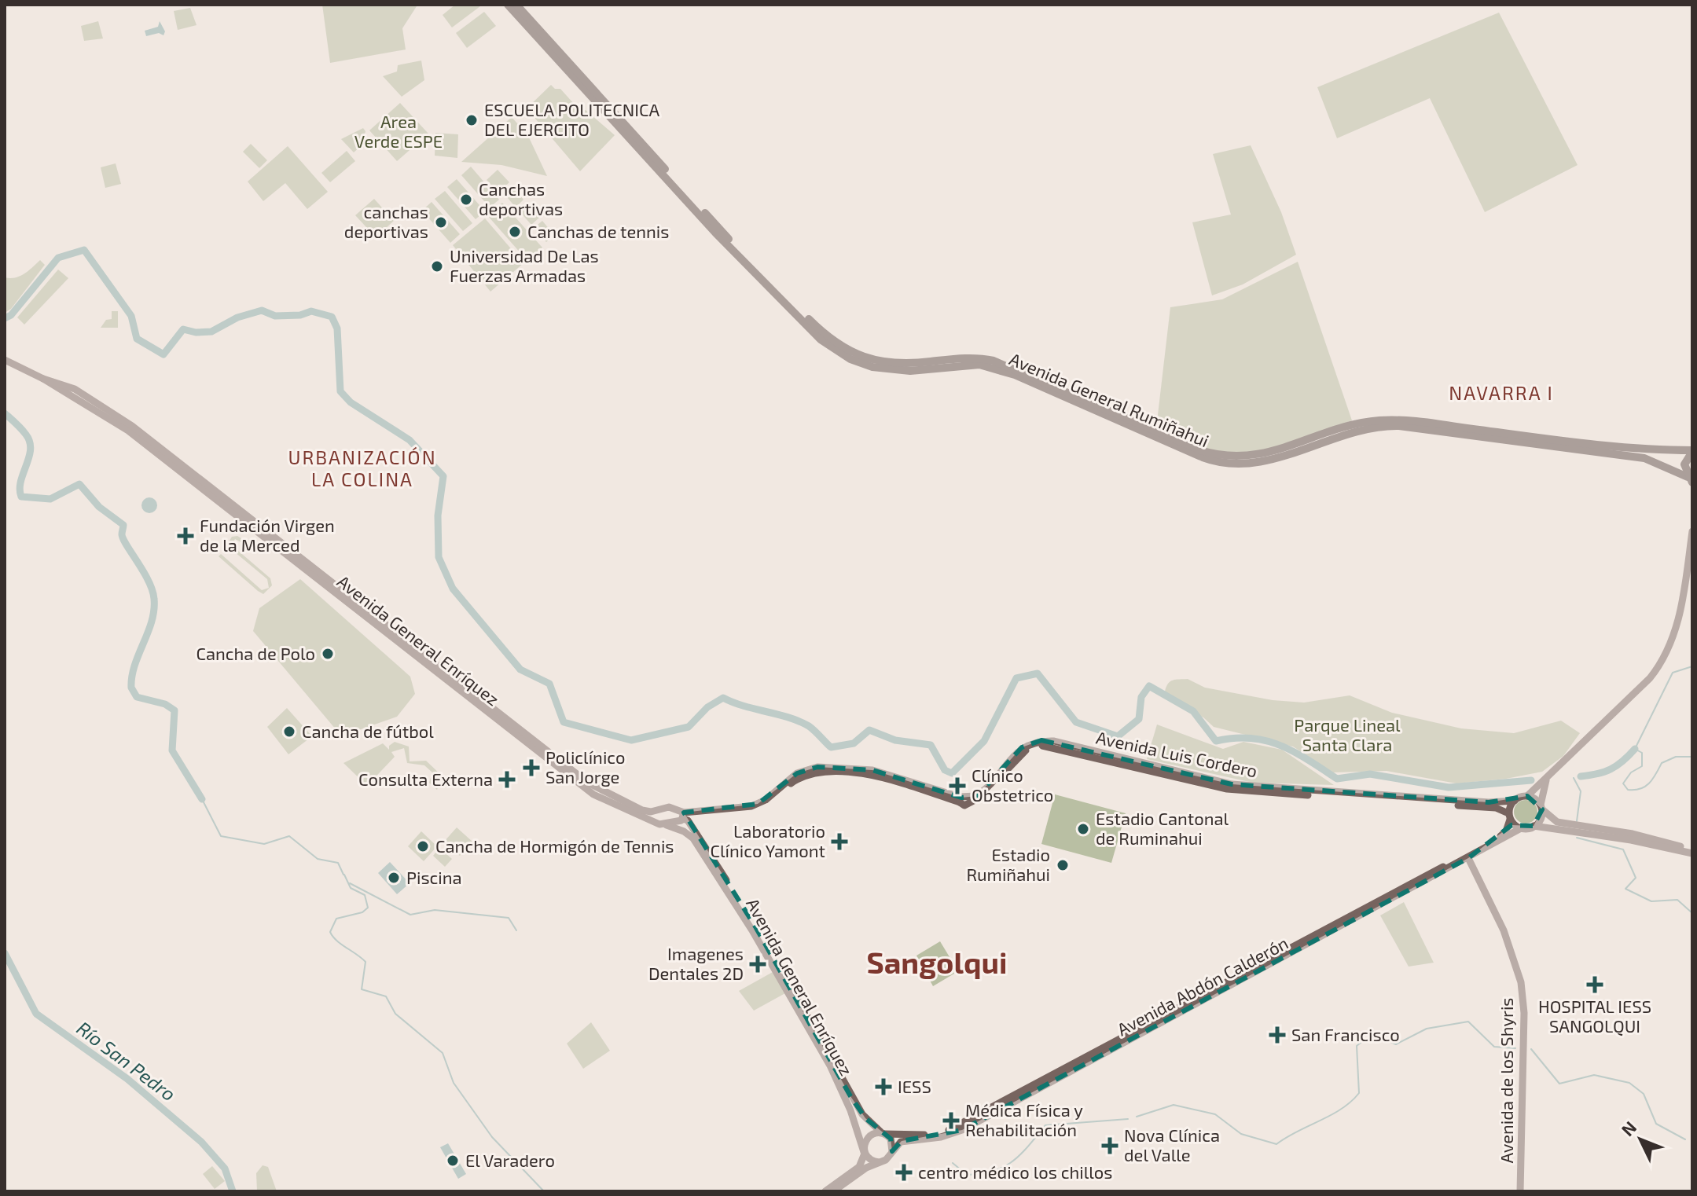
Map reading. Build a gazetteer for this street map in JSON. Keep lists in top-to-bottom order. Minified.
{"streets":{"highway":["Avenida General Rumiñahui"],"main road":["Avenida General Enríquez","Avenida Luis Cordero","Avenida Abdón Calderón","Avenida de los Shyris"]},"crossings":[["Avenida General Enríquez","Avenida Abdón Calderón"],["Avenida Luis Cordero","Avenida Abdón Calderón"],["Avenida Abdón Calderón","Avenida de los Shyris"]],"districts":["NAVARRA I","URBANIZACIÓN LA COLINA","Sangolqui"],"water":["Río San Pedro"],"parks":["Area Verde ESPE","Parque Lineal Santa Clara"],"places":{"other":["ESCUELA POLITECNICA DEL EJERCITO","Canchas deportivas","canchas deportivas","Canchas de tennis","Universidad De Las Fuerzas Armadas","Cancha de Polo","Cancha de fútbol","Estadio Cantonal de Ruminahui","Cancha de Hormigón de Tennis","Estadio Rumiñahui","Piscina","El Varadero"],"health":["Fundación Virgen de la Merced","Policlínico San Jorge","Consulta Externa","Clínico Obstetrico","Laboratorio Clínico Yamont","Imagenes Dentales 2D","HOSPITAL IESS SANGOLQUI","San Francisco","IESS","Médica Física y Rehabilitación","Nova Clínica del Valle","centro médico los chillos"]},"north":"top left"}
